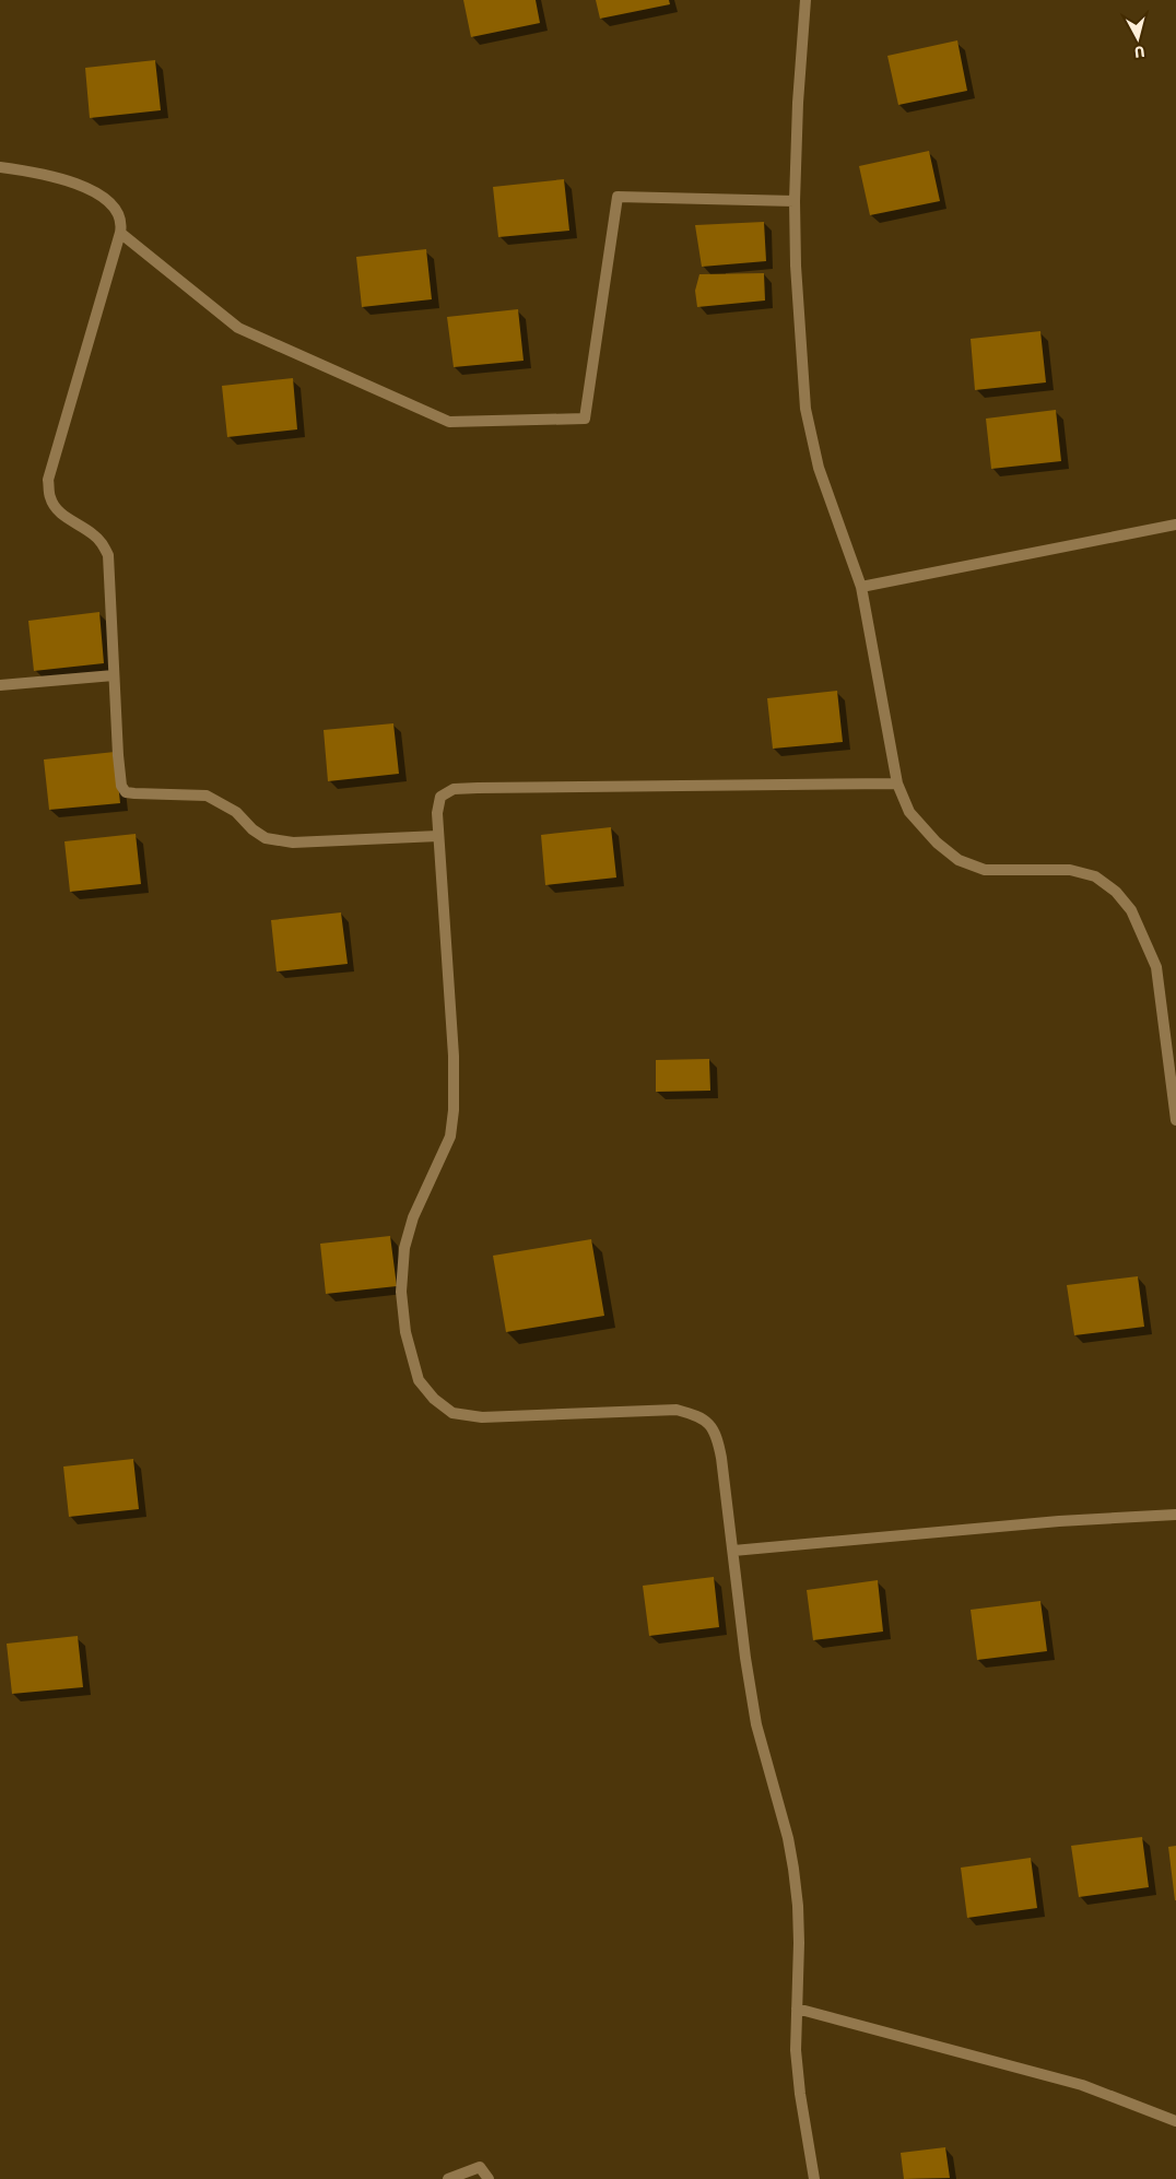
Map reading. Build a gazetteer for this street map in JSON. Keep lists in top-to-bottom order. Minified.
{"north":"bottom"}
